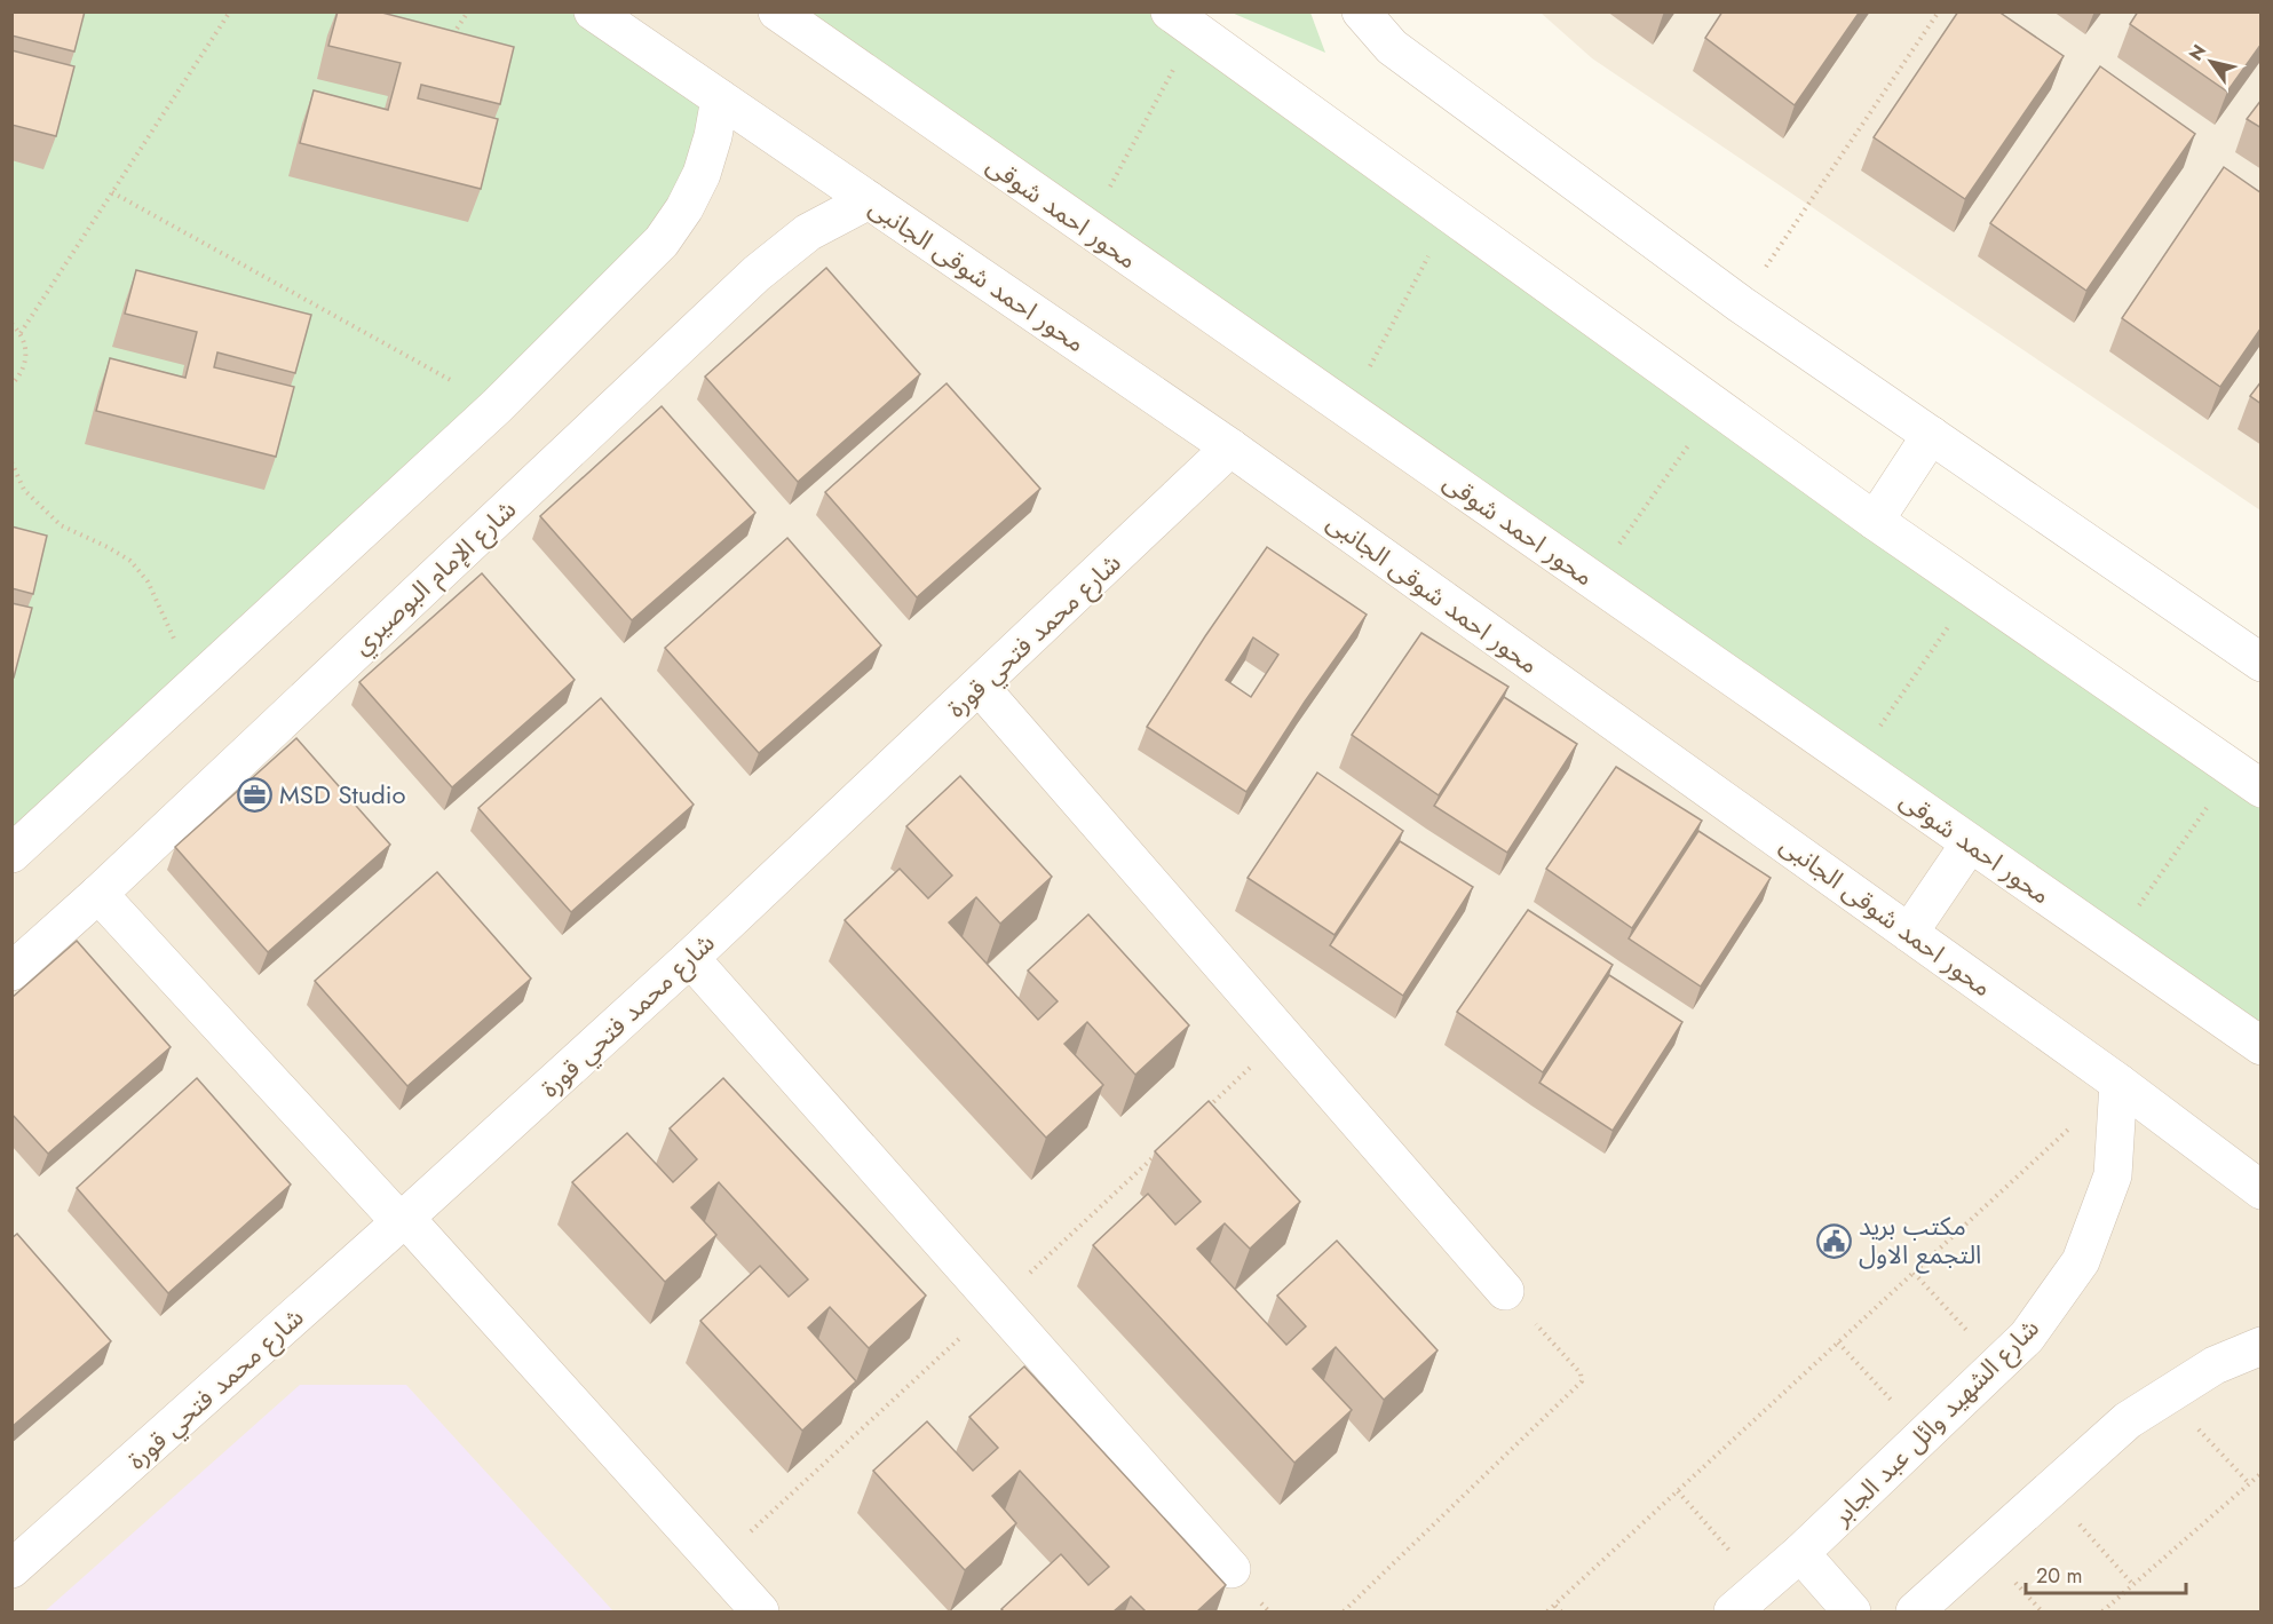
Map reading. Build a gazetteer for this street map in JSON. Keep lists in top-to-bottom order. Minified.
{"streets":{"street":["محور احمد شوقى","محور احمد شوقى الجانبى","شارع الإمام البوصيري","شارع محمد فتحي قورة","شارع الشهيد وائل عبد الجابر"]},"crossings":[["محور احمد شوقى الجانبى","شارع الإمام البوصيري"],["محور احمد شوقى الجانبى","شارع محمد فتحي قورة"],["محور احمد شوقى الجانبى","شارع الشهيد وائل عبد الجابر"]],"places":{"office":["MSD Studio"],"public building":["مكتب بريد التجمع الاول"]},"scale_bar":"20 m","north":"top left"}
